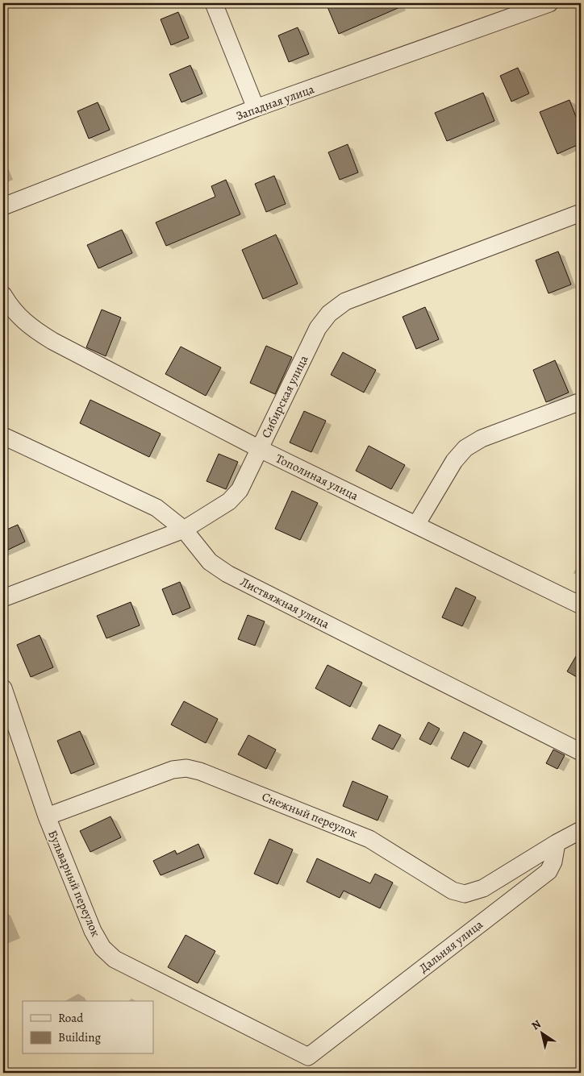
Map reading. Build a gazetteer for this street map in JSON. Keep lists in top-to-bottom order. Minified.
{"streets":{"street":["Западная улица","Сибирская улица","Тополиная улица","Листвяжная улица","Снежный переулок","Бульварный переулок","Дальняя улица"]},"crossings":[["Сибирская улица","Тополиная улица"],["Сибирская улица","Листвяжная улица"],["Снежный переулок","Бульварный переулок"],["Снежный переулок","Дальняя улица"],["Бульварный переулок","Дальняя улица"]],"legend":["Road","Building"],"north":"top left"}
